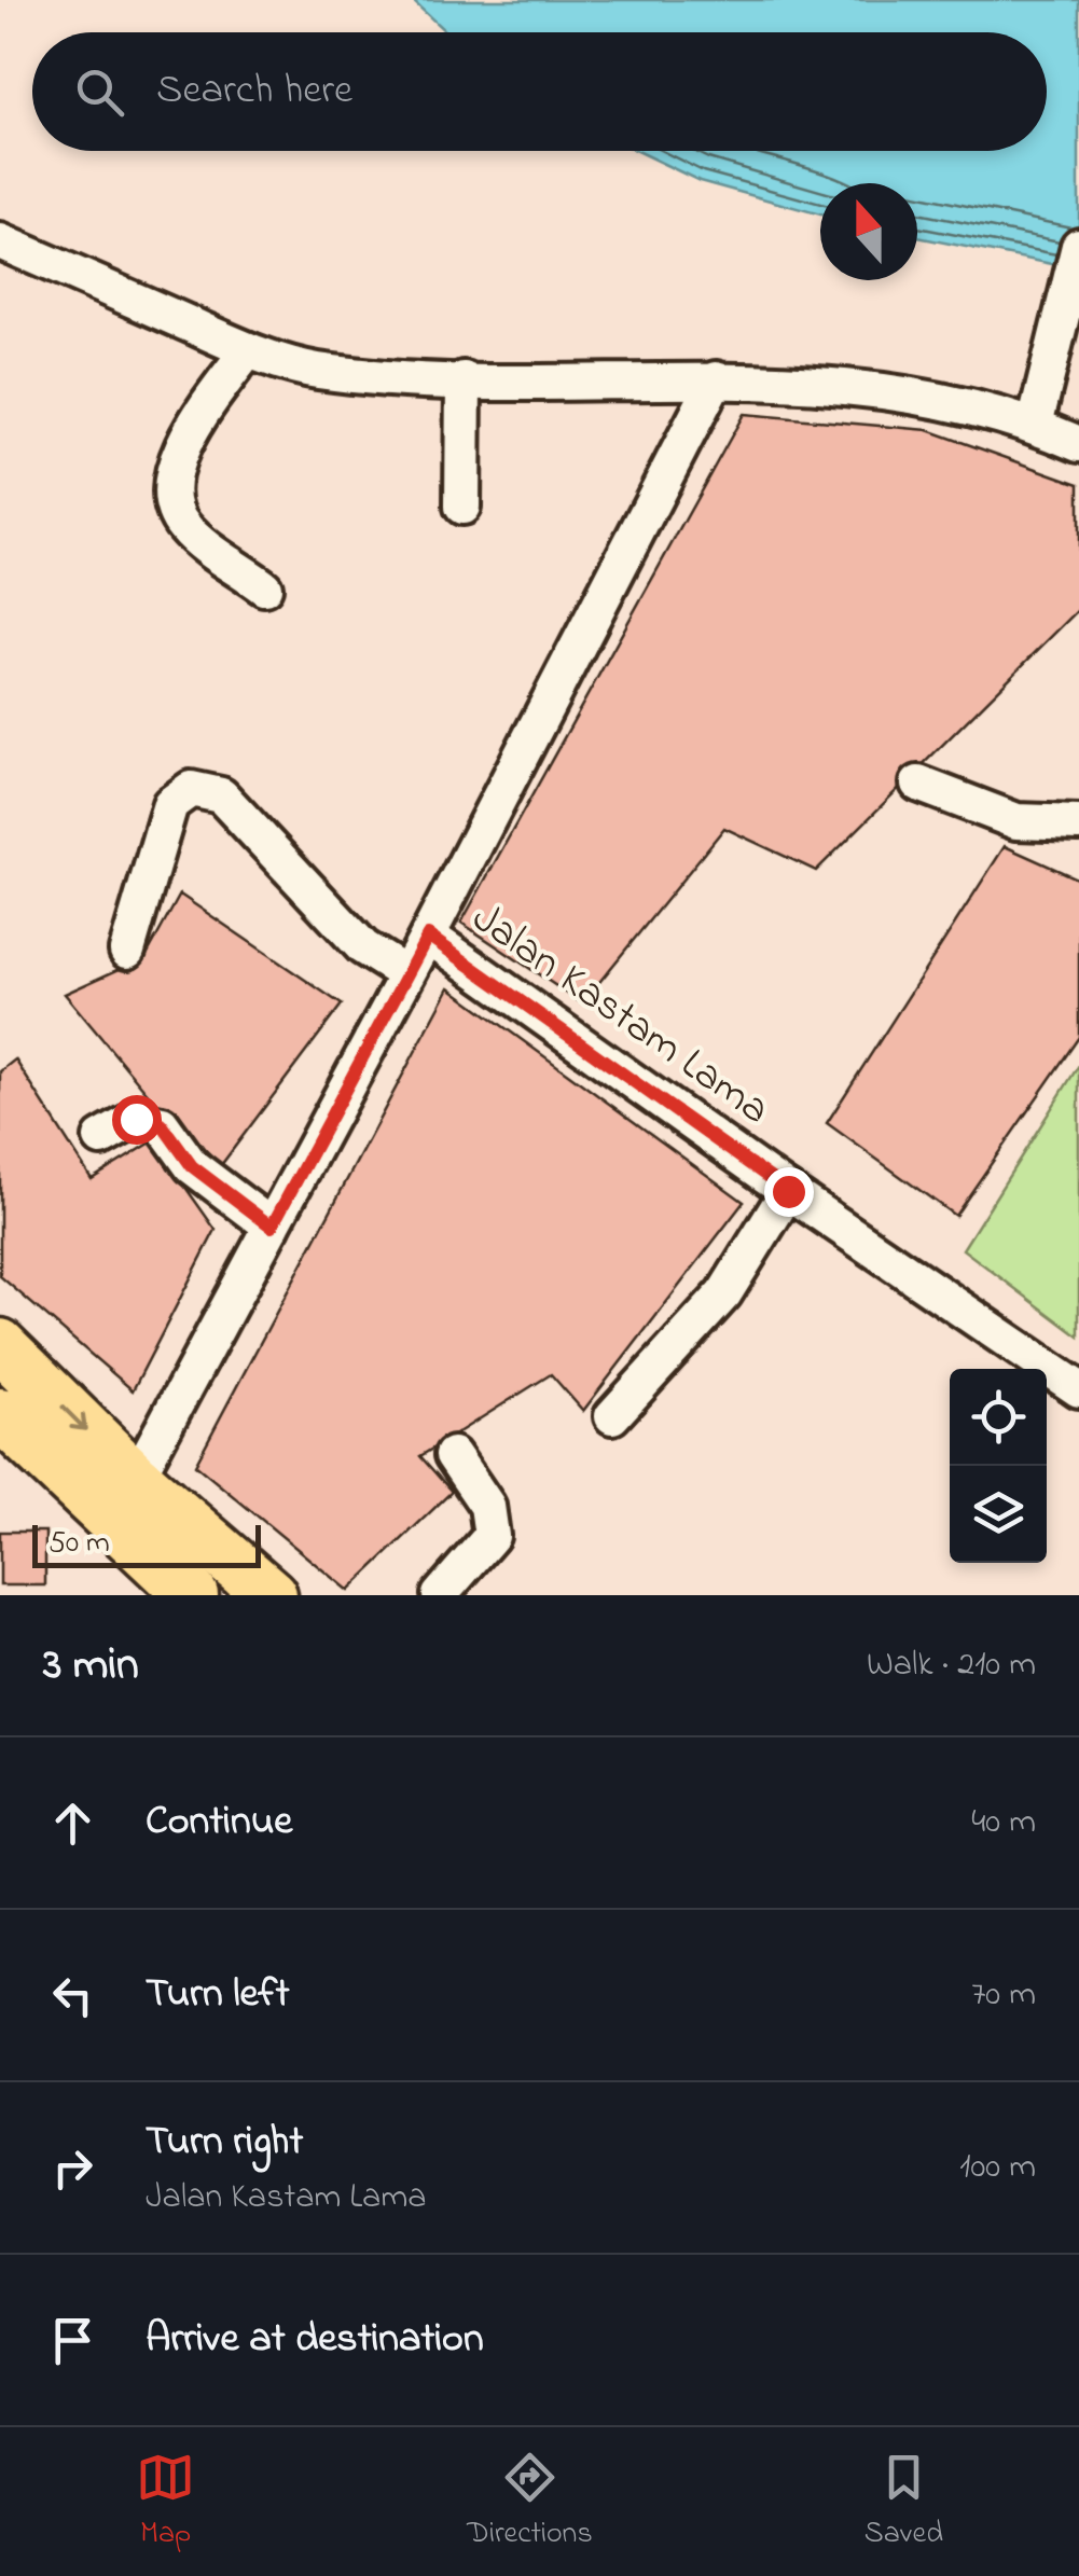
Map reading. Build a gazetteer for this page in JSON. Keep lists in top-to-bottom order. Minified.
{"streets":{"street":["Jalan Kastam Lama"]},"scale_bar":"50 m","north":"top","page":{"search":"Search here","scale":"50 m","heading":["3 min","Walk · 210 m"],"list":[["Continue","40 m"],["Turn left","70 m"],["Turn right","Jalan Kastam Lama","100 m"],"Arrive at destination"],"nav":["Map","Directions","Saved"]}}
